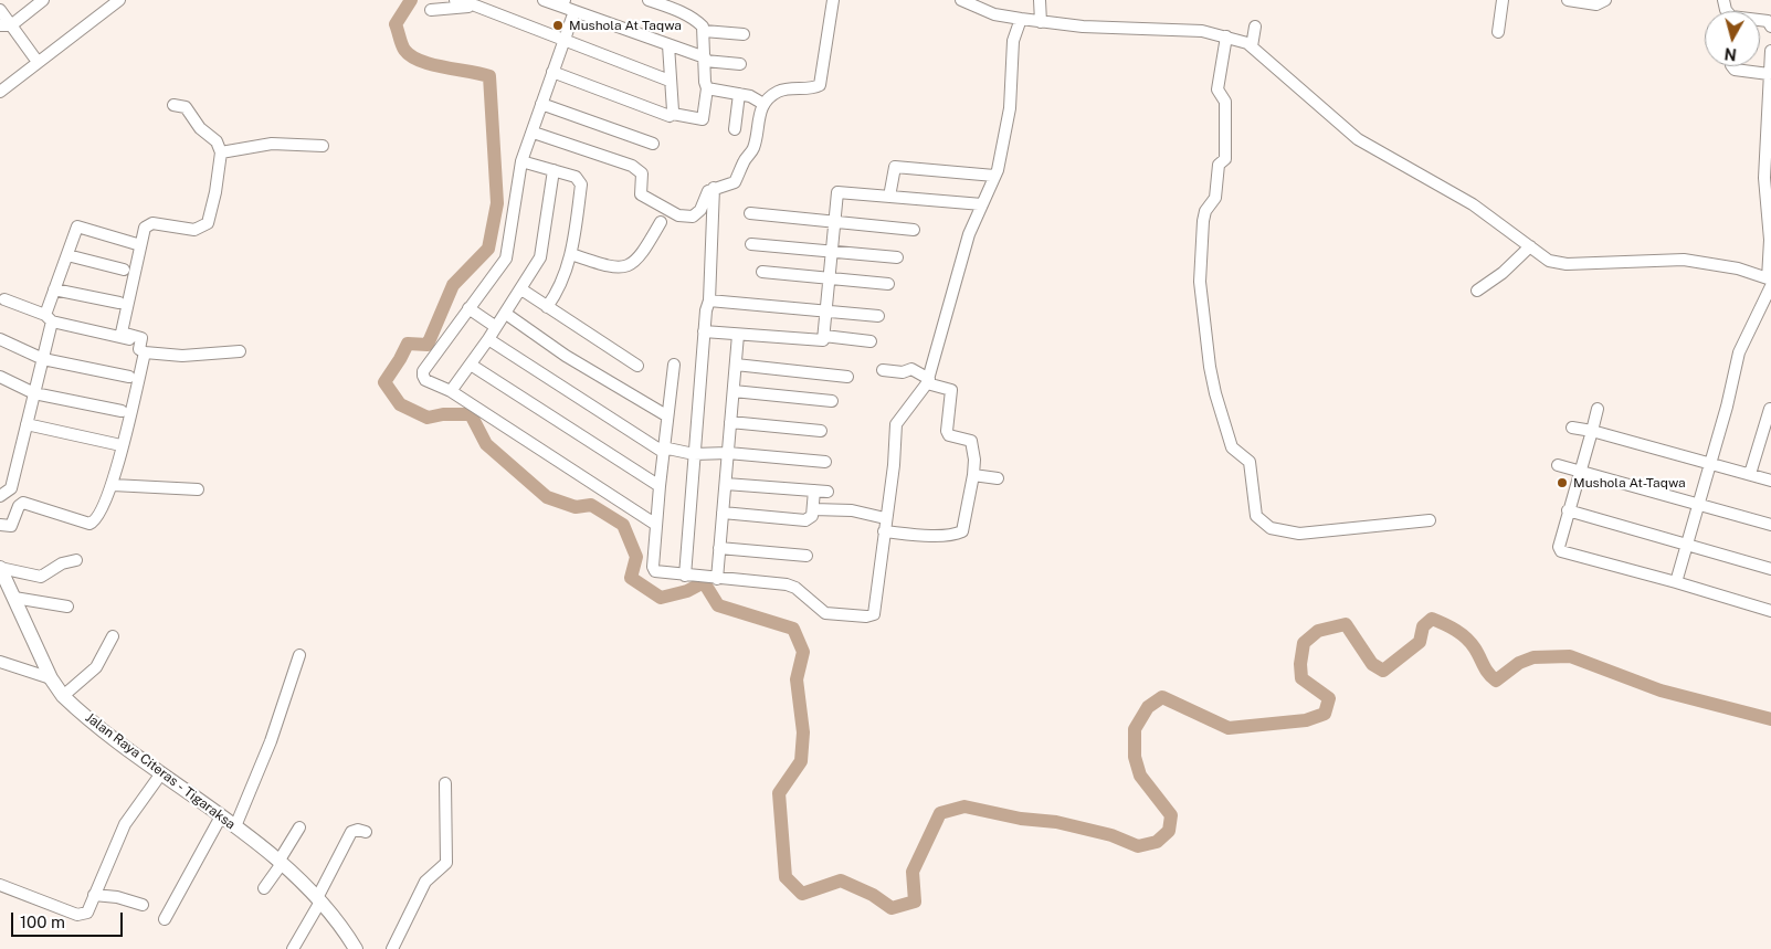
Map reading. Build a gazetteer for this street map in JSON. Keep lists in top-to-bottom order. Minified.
{"streets":{"main road":["Jalan Raya Citeras - Tigaraksa"]},"places":["Mushola At Taqwa","Mushola At-Taqwa"],"scale_bar":"100 m","north":"bottom"}
